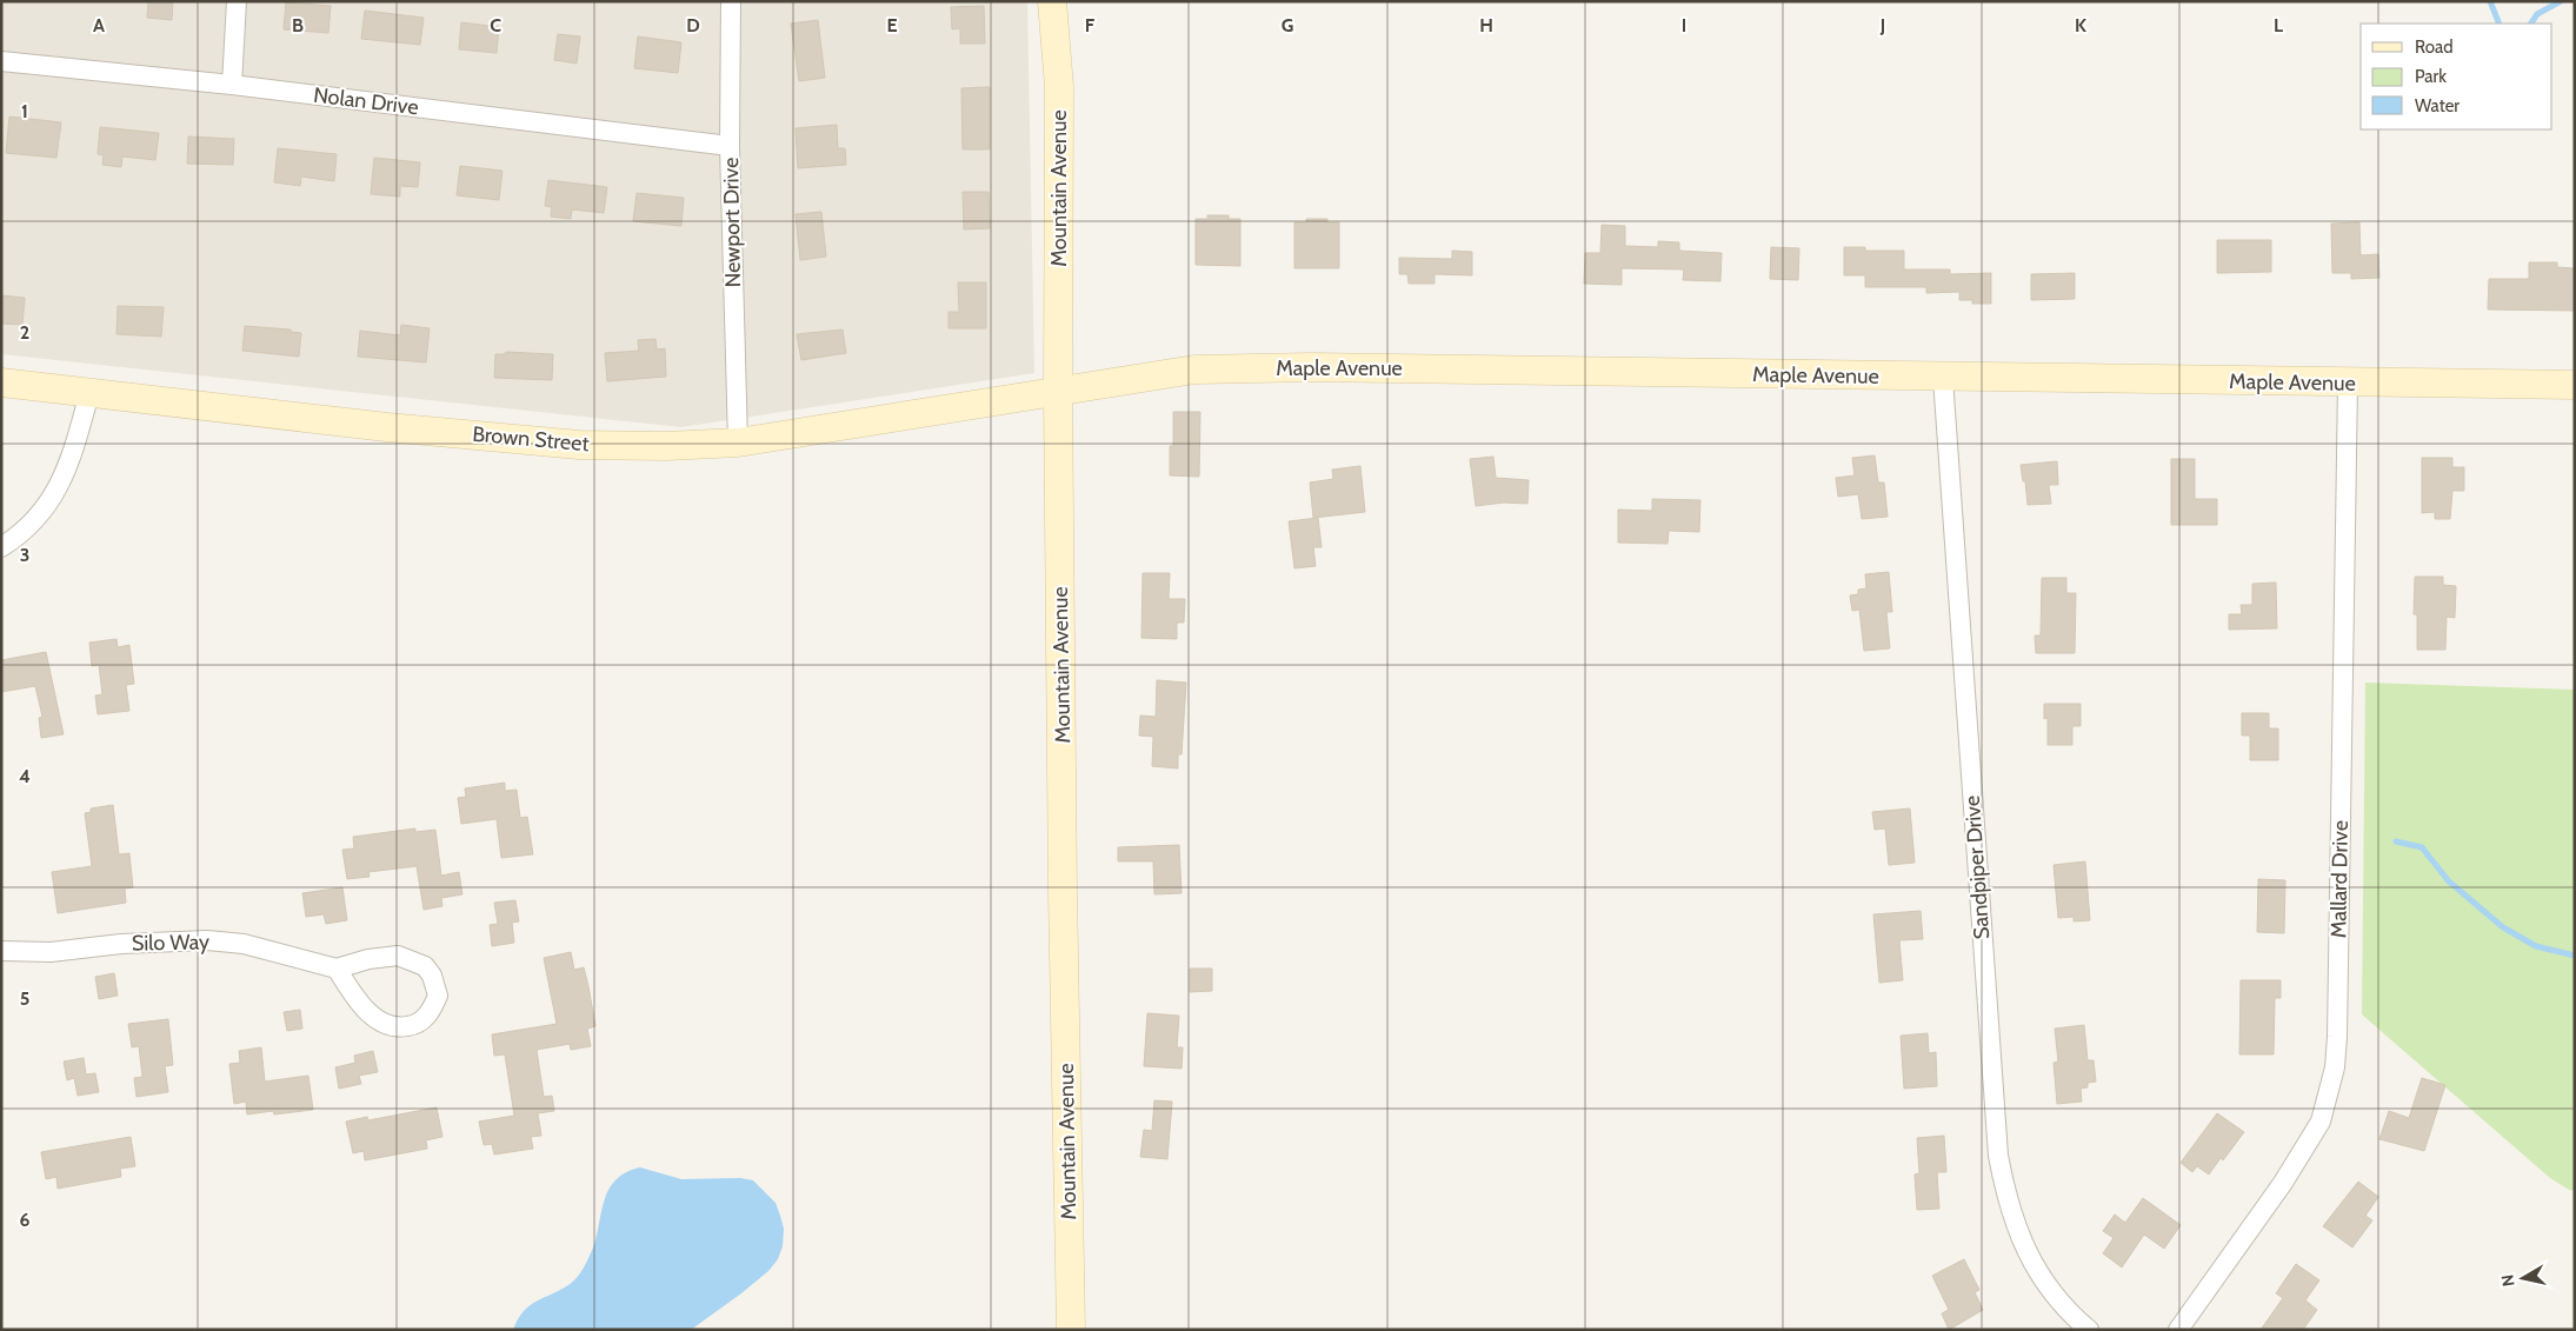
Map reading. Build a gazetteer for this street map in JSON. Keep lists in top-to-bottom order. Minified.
{"streets":{"street":["Nolan Drive","Mountain Avenue","Newport Drive","Maple Avenue","Brown Street","Sandpiper Drive","Mallard Drive","Silo Way"]},"crossings":[["Nolan Drive","Newport Drive"],["Mountain Avenue","Maple Avenue"],["Mountain Avenue","Brown Street"],["Newport Drive","Brown Street"],["Maple Avenue","Brown Street"],["Maple Avenue","Sandpiper Drive"],["Maple Avenue","Mallard Drive"]],"legend":["Road","Park","Water"],"north":"left","grid":{"columns":["A","B","C","D","E","F","G","H","I","J","K","L"],"rows":["1","2","3","4","5","6"]}}
